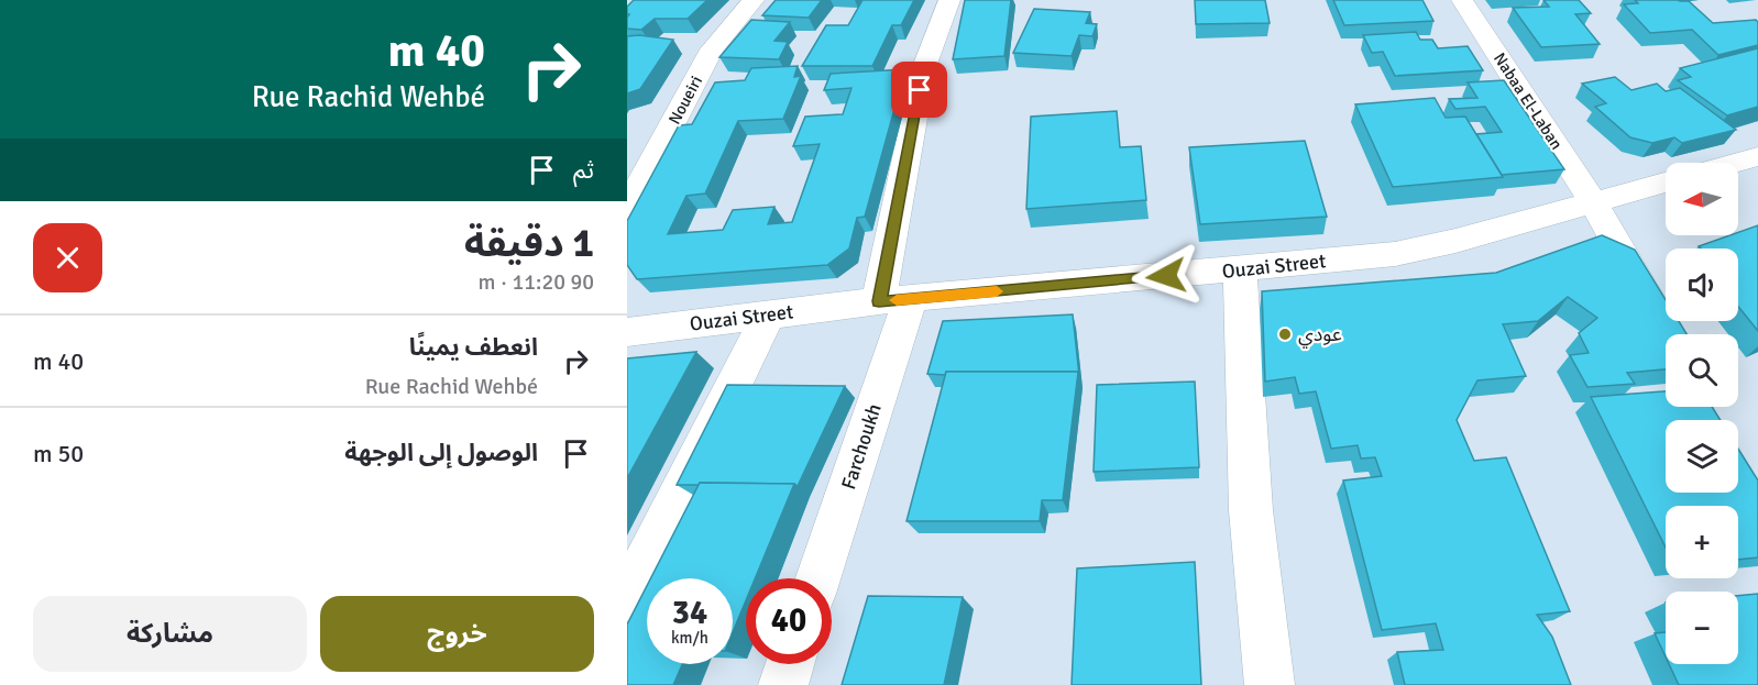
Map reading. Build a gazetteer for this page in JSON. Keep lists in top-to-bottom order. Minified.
{"streets":{"street":["Noueiri","Nabaa El-Laban","Ouzai Street","Farchoukh"]},"crossings":[["Nabaa El-Laban","Ouzai Street"],["Ouzai Street","Farchoukh"]],"places":["عودي"],"north":"left","page":{"turn":["40 m","Rue Rachid Wehbé"],"then":"ثم","map_buttons":["+","−"],"heading":["1 دقيقة","90 m · 11:20"],"list":[{"name":"انعطف يمينًا","note":"Rue Rachid Wehbé","value":"40 m"},{"name":"الوصول إلى الوجهة","value":"50 m"}],"speed":"34 km/h","limit":"40","buttons":["خروج","مشاركة"]}}
